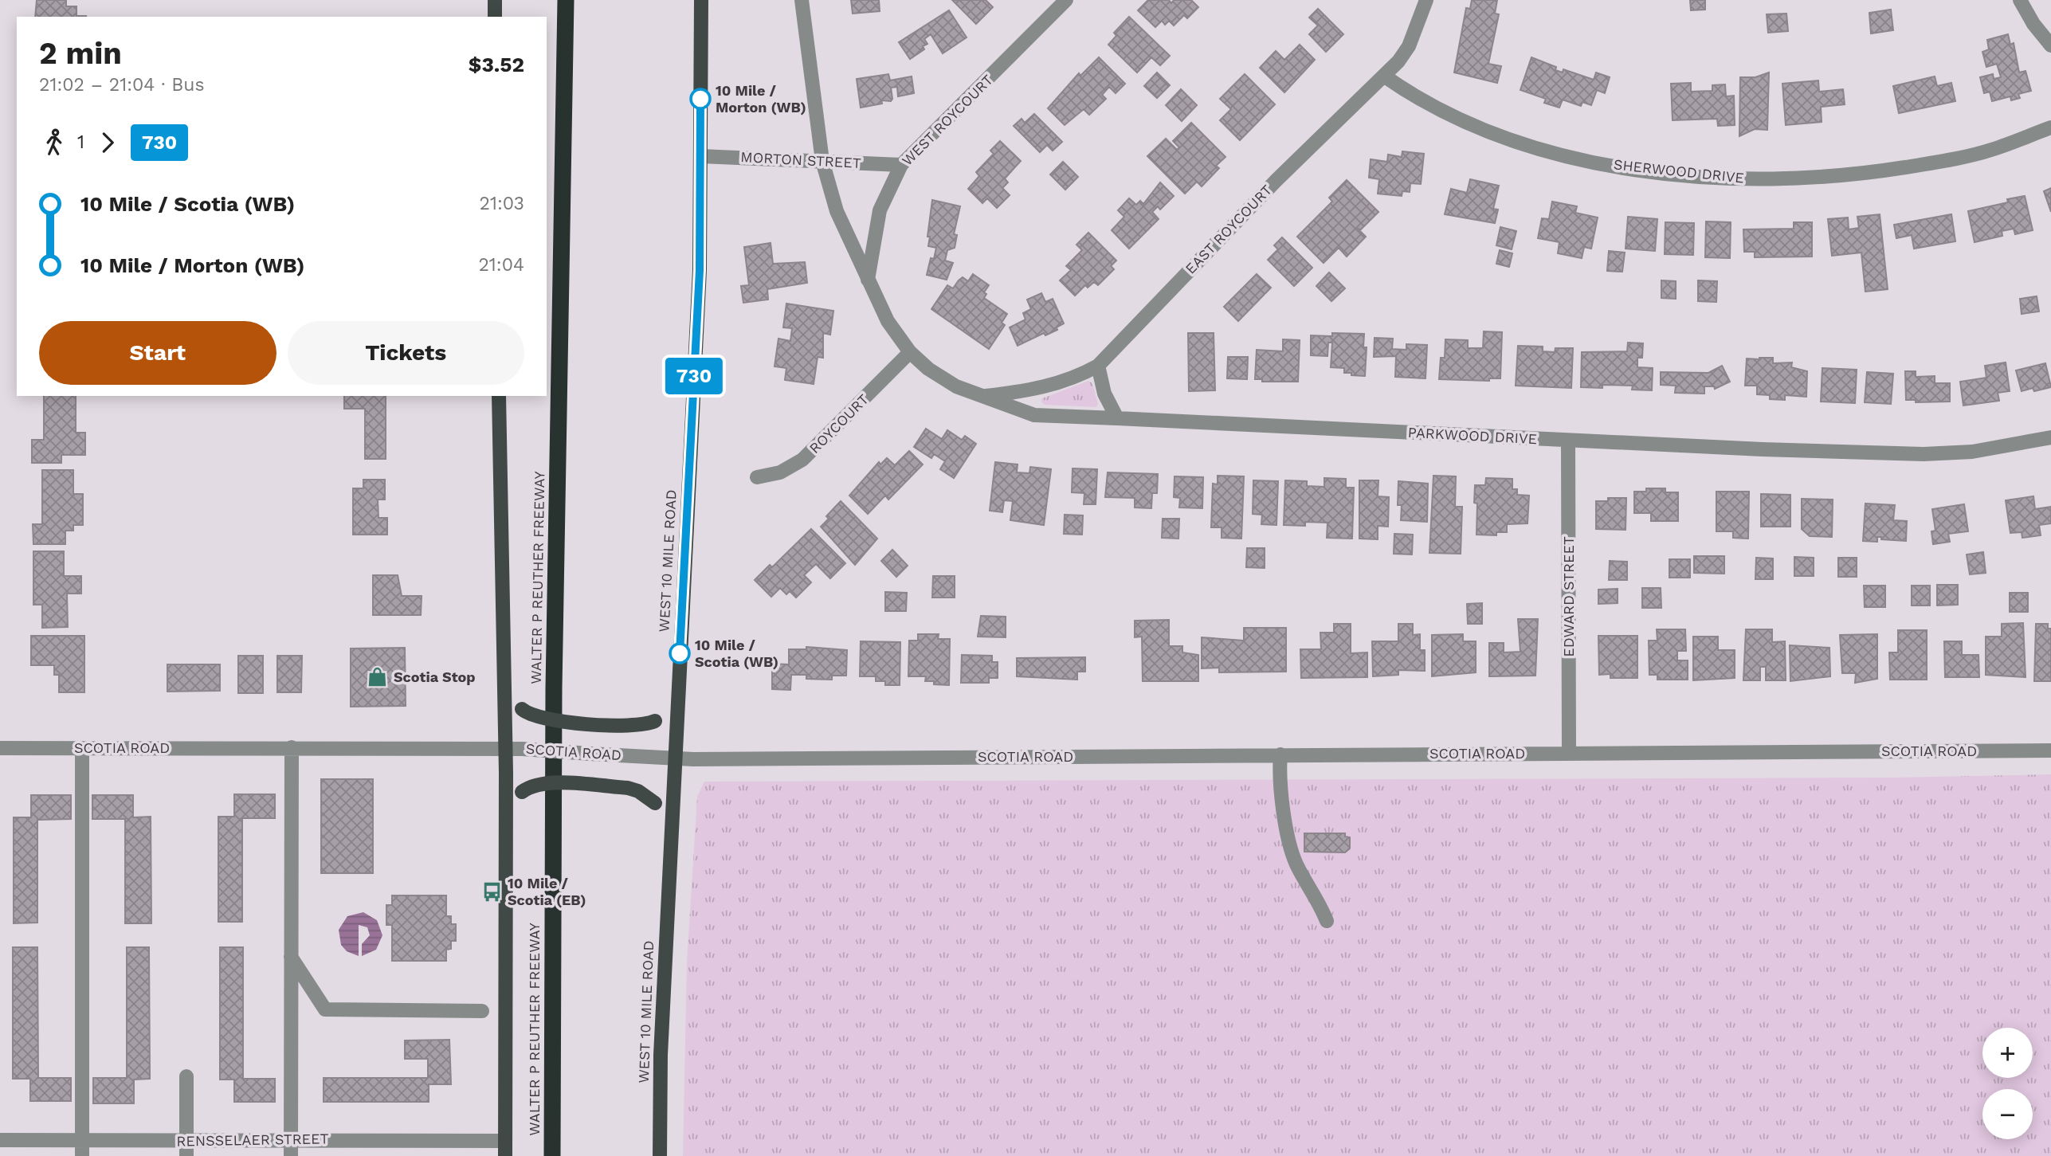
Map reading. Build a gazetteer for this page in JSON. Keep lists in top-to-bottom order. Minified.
{"streets":{"highway":["WALTER P REUTHER FREEWAY"],"main road":["WEST 10 MILE ROAD"],"street":["WEST ROYCOURT","MORTON STREET","SHERWOOD DRIVE","EAST ROYCOURT","ROYCOURT","PARKWOOD DRIVE","EDWARD STREET","SCOTIA ROAD","RENSSELAER STREET"]},"crossings":[["WEST ROYCOURT","MORTON STREET"],["MORTON STREET","WEST 10 MILE ROAD"],["SHERWOOD DRIVE","EAST ROYCOURT"],["EAST ROYCOURT","PARKWOOD DRIVE"],["ROYCOURT","PARKWOOD DRIVE"],["PARKWOOD DRIVE","EDWARD STREET"],["WEST 10 MILE ROAD","SCOTIA ROAD"],["EDWARD STREET","SCOTIA ROAD"]],"places":{"other":["10 Mile / Morton (WB)","10 Mile / Scotia (WB)"],"shop":["Scotia Stop"],"bus stop":["10 Mile / Scotia (EB)"]},"lines":["bus line 730"],"page":{"on_map":"730","heading":["2 min","21:02 – 21:04 · Bus","$3.52"],"legs":["1","730"],"list":[{"name":"10 Mile / Scotia (WB)","value":"21:03"},{"name":"10 Mile / Morton (WB)","value":"21:04"}],"buttons":["Start","Tickets"],"map_buttons":["+","−"]}}
